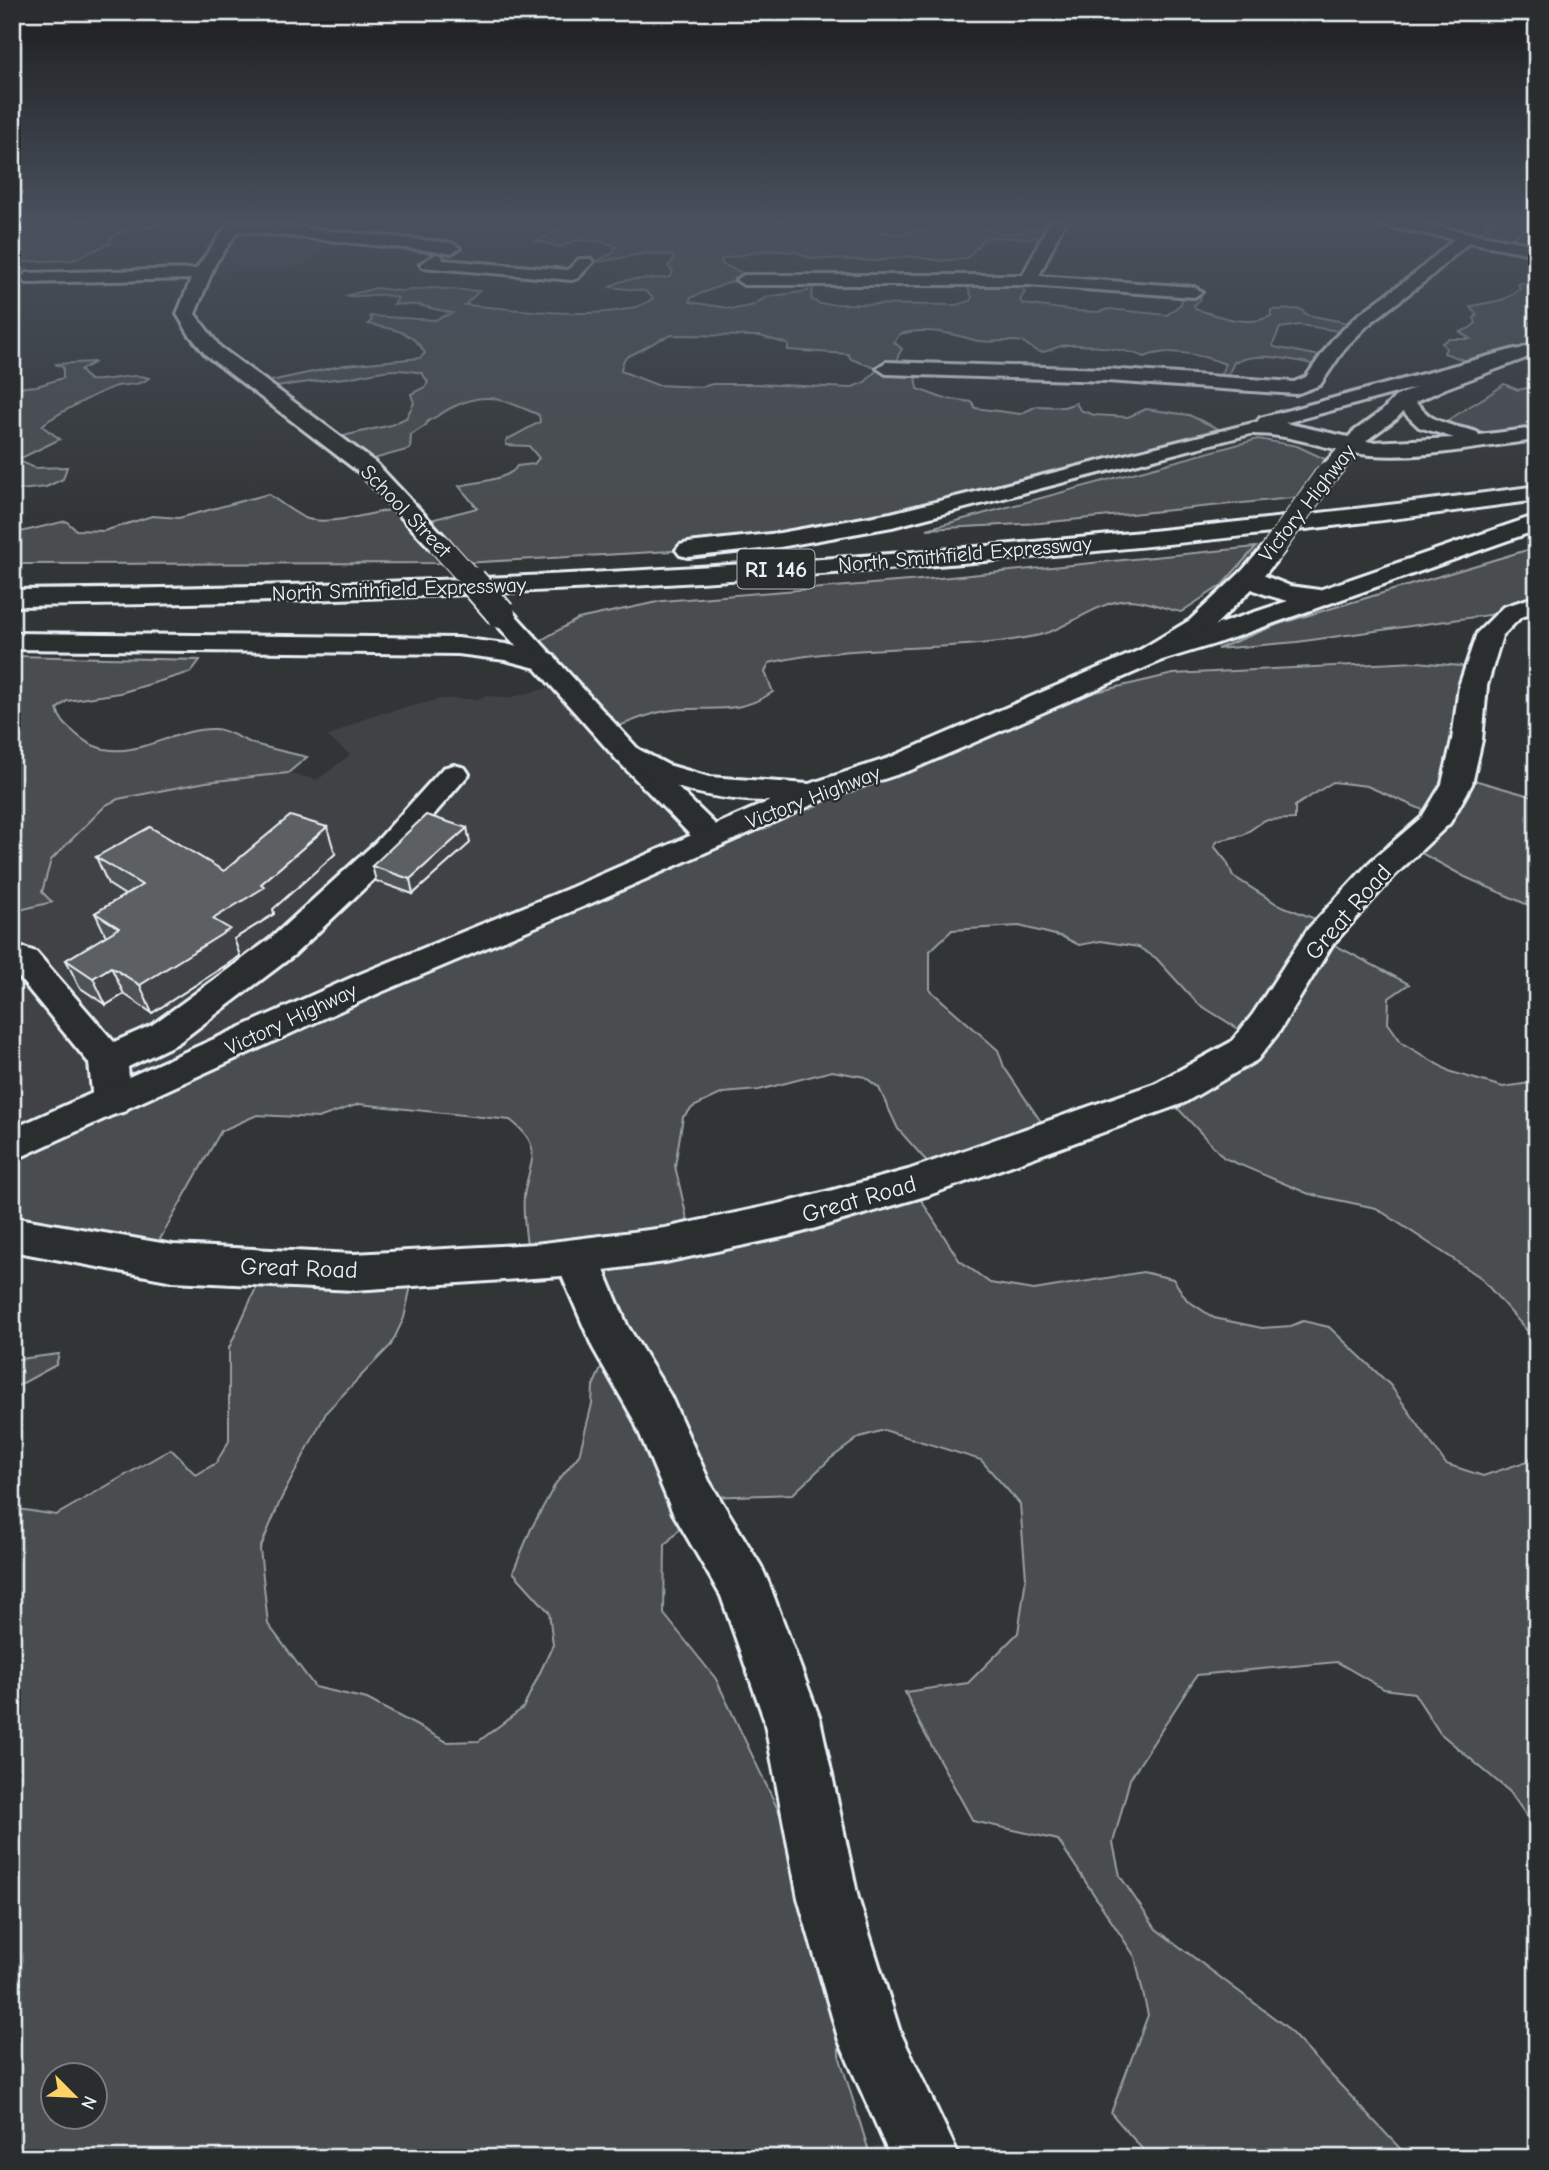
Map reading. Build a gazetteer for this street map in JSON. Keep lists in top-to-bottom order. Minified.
{"streets":{"main road":["Victory Highway","School Street","North Smithfield Expressway","RI 146","Great Road"]},"crossings":[["Victory Highway","School Street"],["School Street","North Smithfield Expressway"]],"north":"bottom right"}
